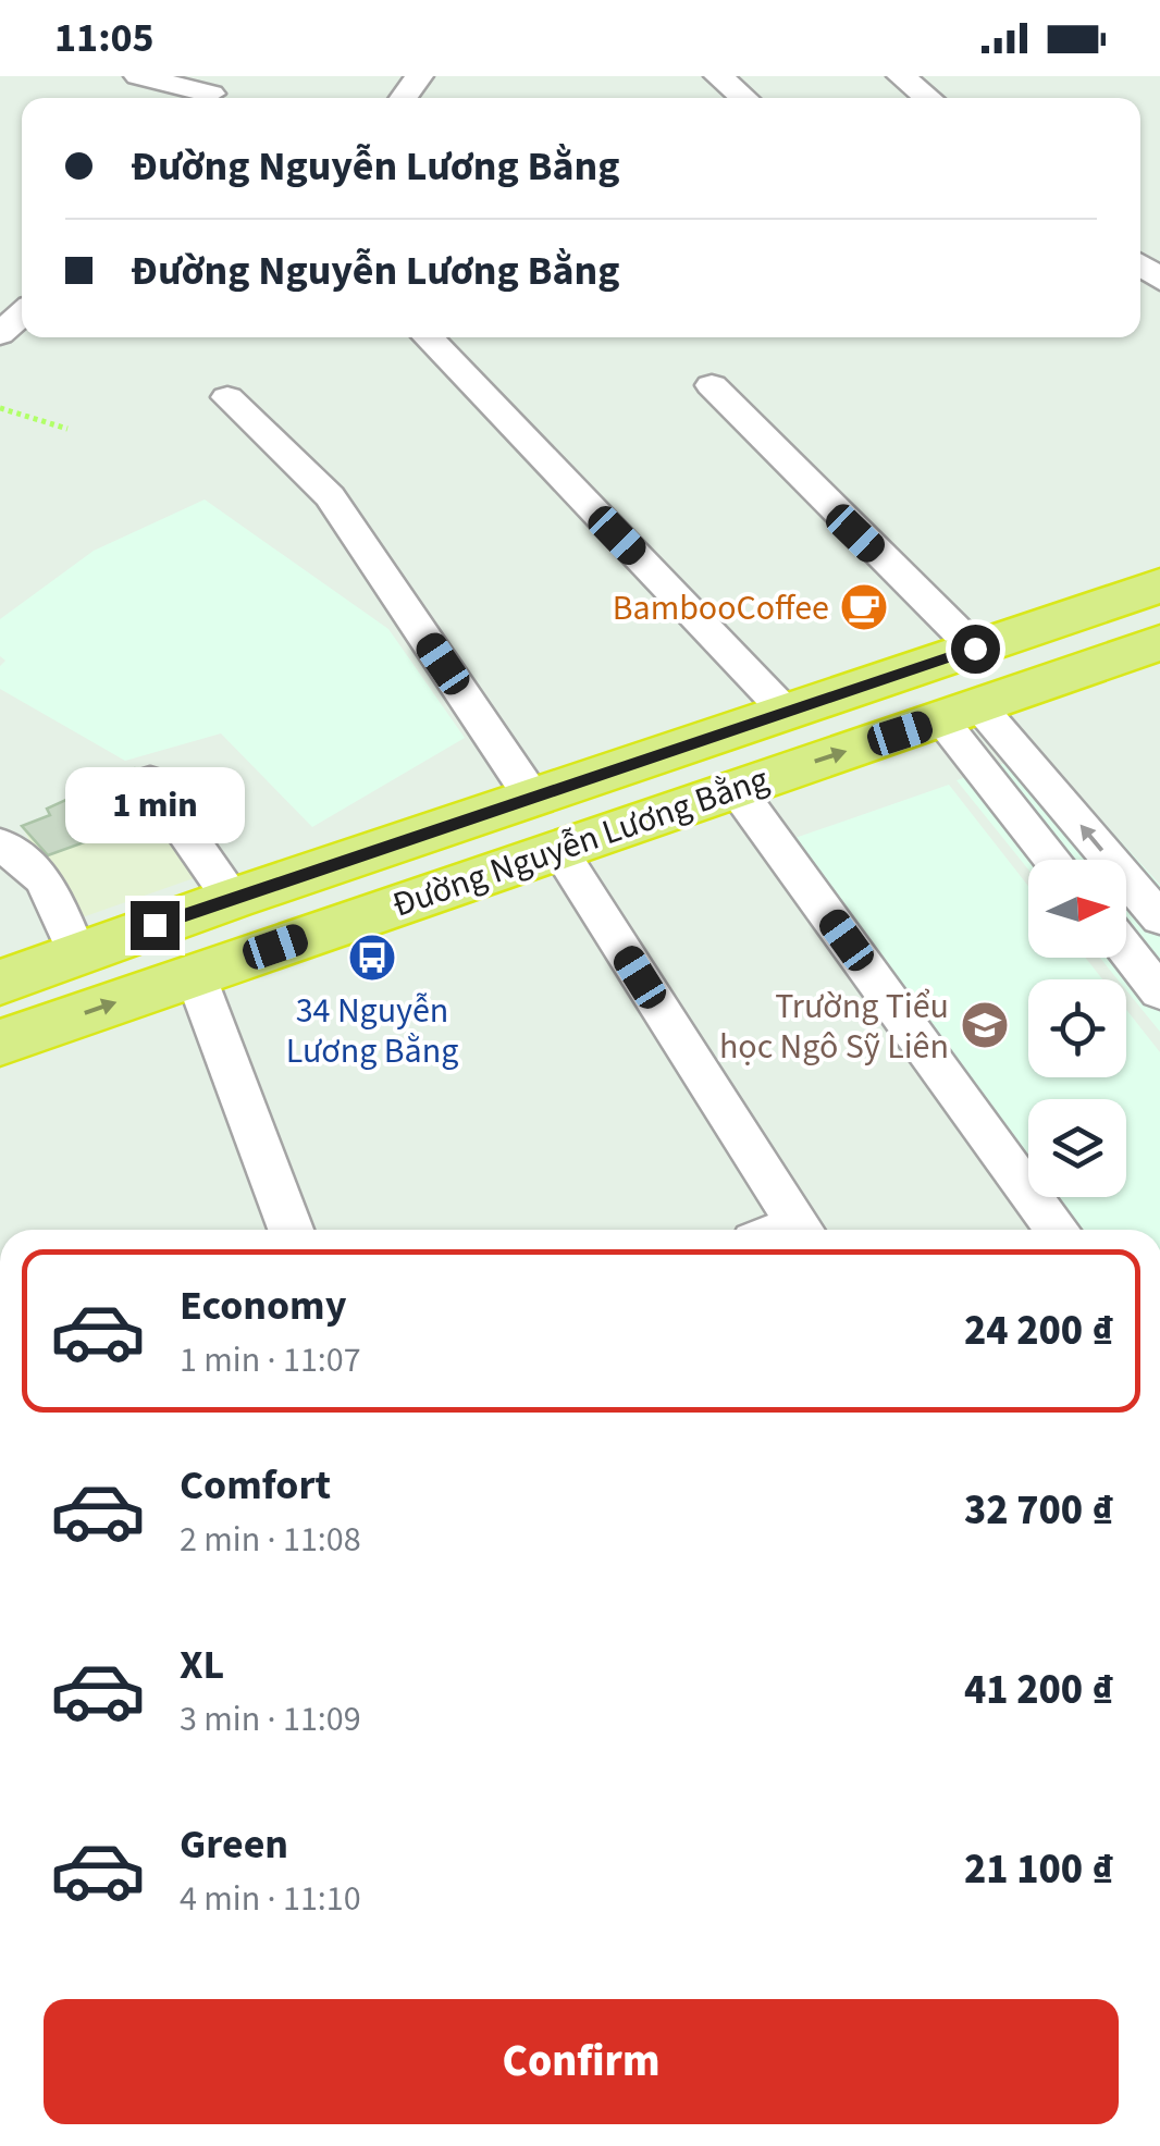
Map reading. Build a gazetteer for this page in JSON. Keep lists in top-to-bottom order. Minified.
{"streets":{"highway":["Đường Nguyễn Lương Bằng"]},"places":{"cafe":["BambooCoffee"],"bus stop":["34 Nguyễn Lương Bằng"],"school or university":["Trường Tiểu học Ngô Sỹ Liên"]},"north":"right","page":{"status":"11:05","banner":["Đường Nguyễn Lương Bằng","Đường Nguyễn Lương Bằng"],"bubble":"1 min","list":[{"name":"Economy","note":"1 min · 11:07","value":"24 200 ₫"},{"name":"Comfort","note":"2 min · 11:08","value":"32 700 ₫"},{"name":"XL","note":"3 min · 11:09","value":"41 200 ₫"},{"name":"Green","note":"4 min · 11:10","value":"21 100 ₫"}],"buttons":"Confirm"}}
